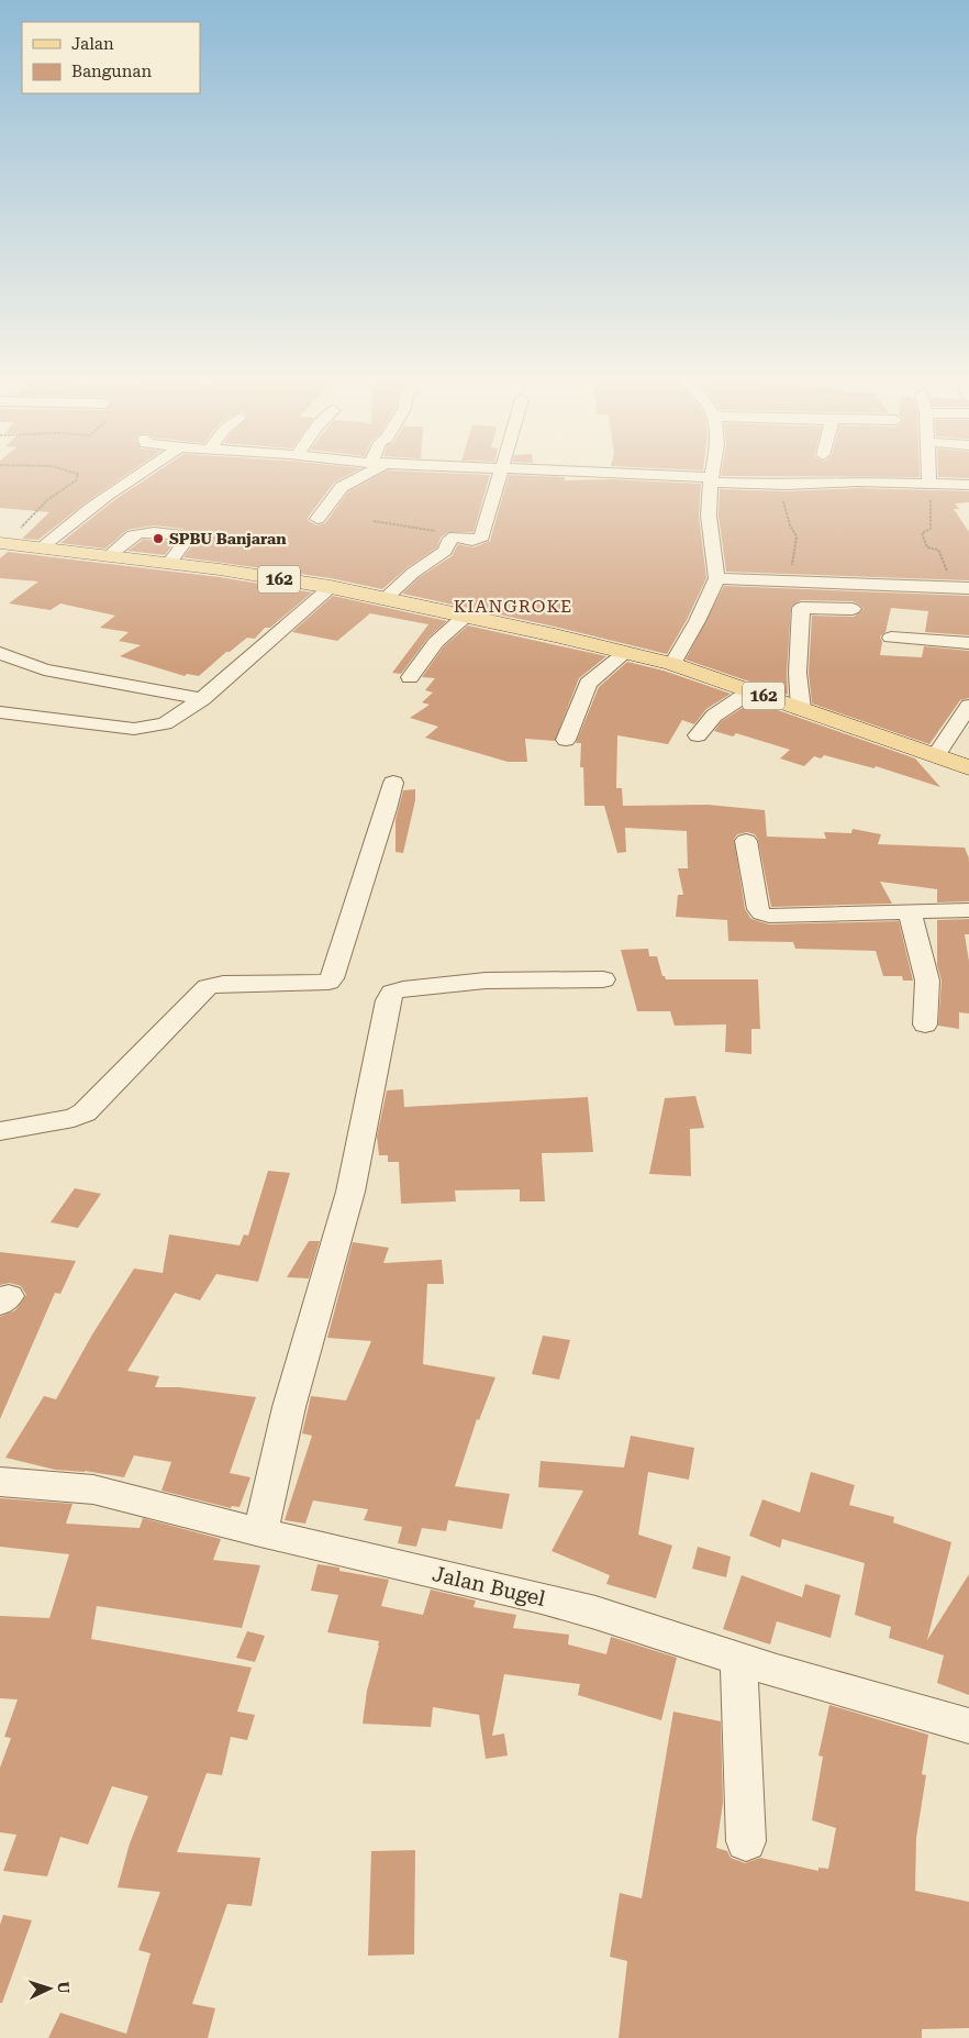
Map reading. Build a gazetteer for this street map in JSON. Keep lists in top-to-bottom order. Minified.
{"streets":{"main road":["162"],"street":["Jalan Bugel"]},"districts":["KIANGROKE"],"places":["SPBU Banjaran"],"legend":["Jalan","Bangunan"],"north":"right"}
